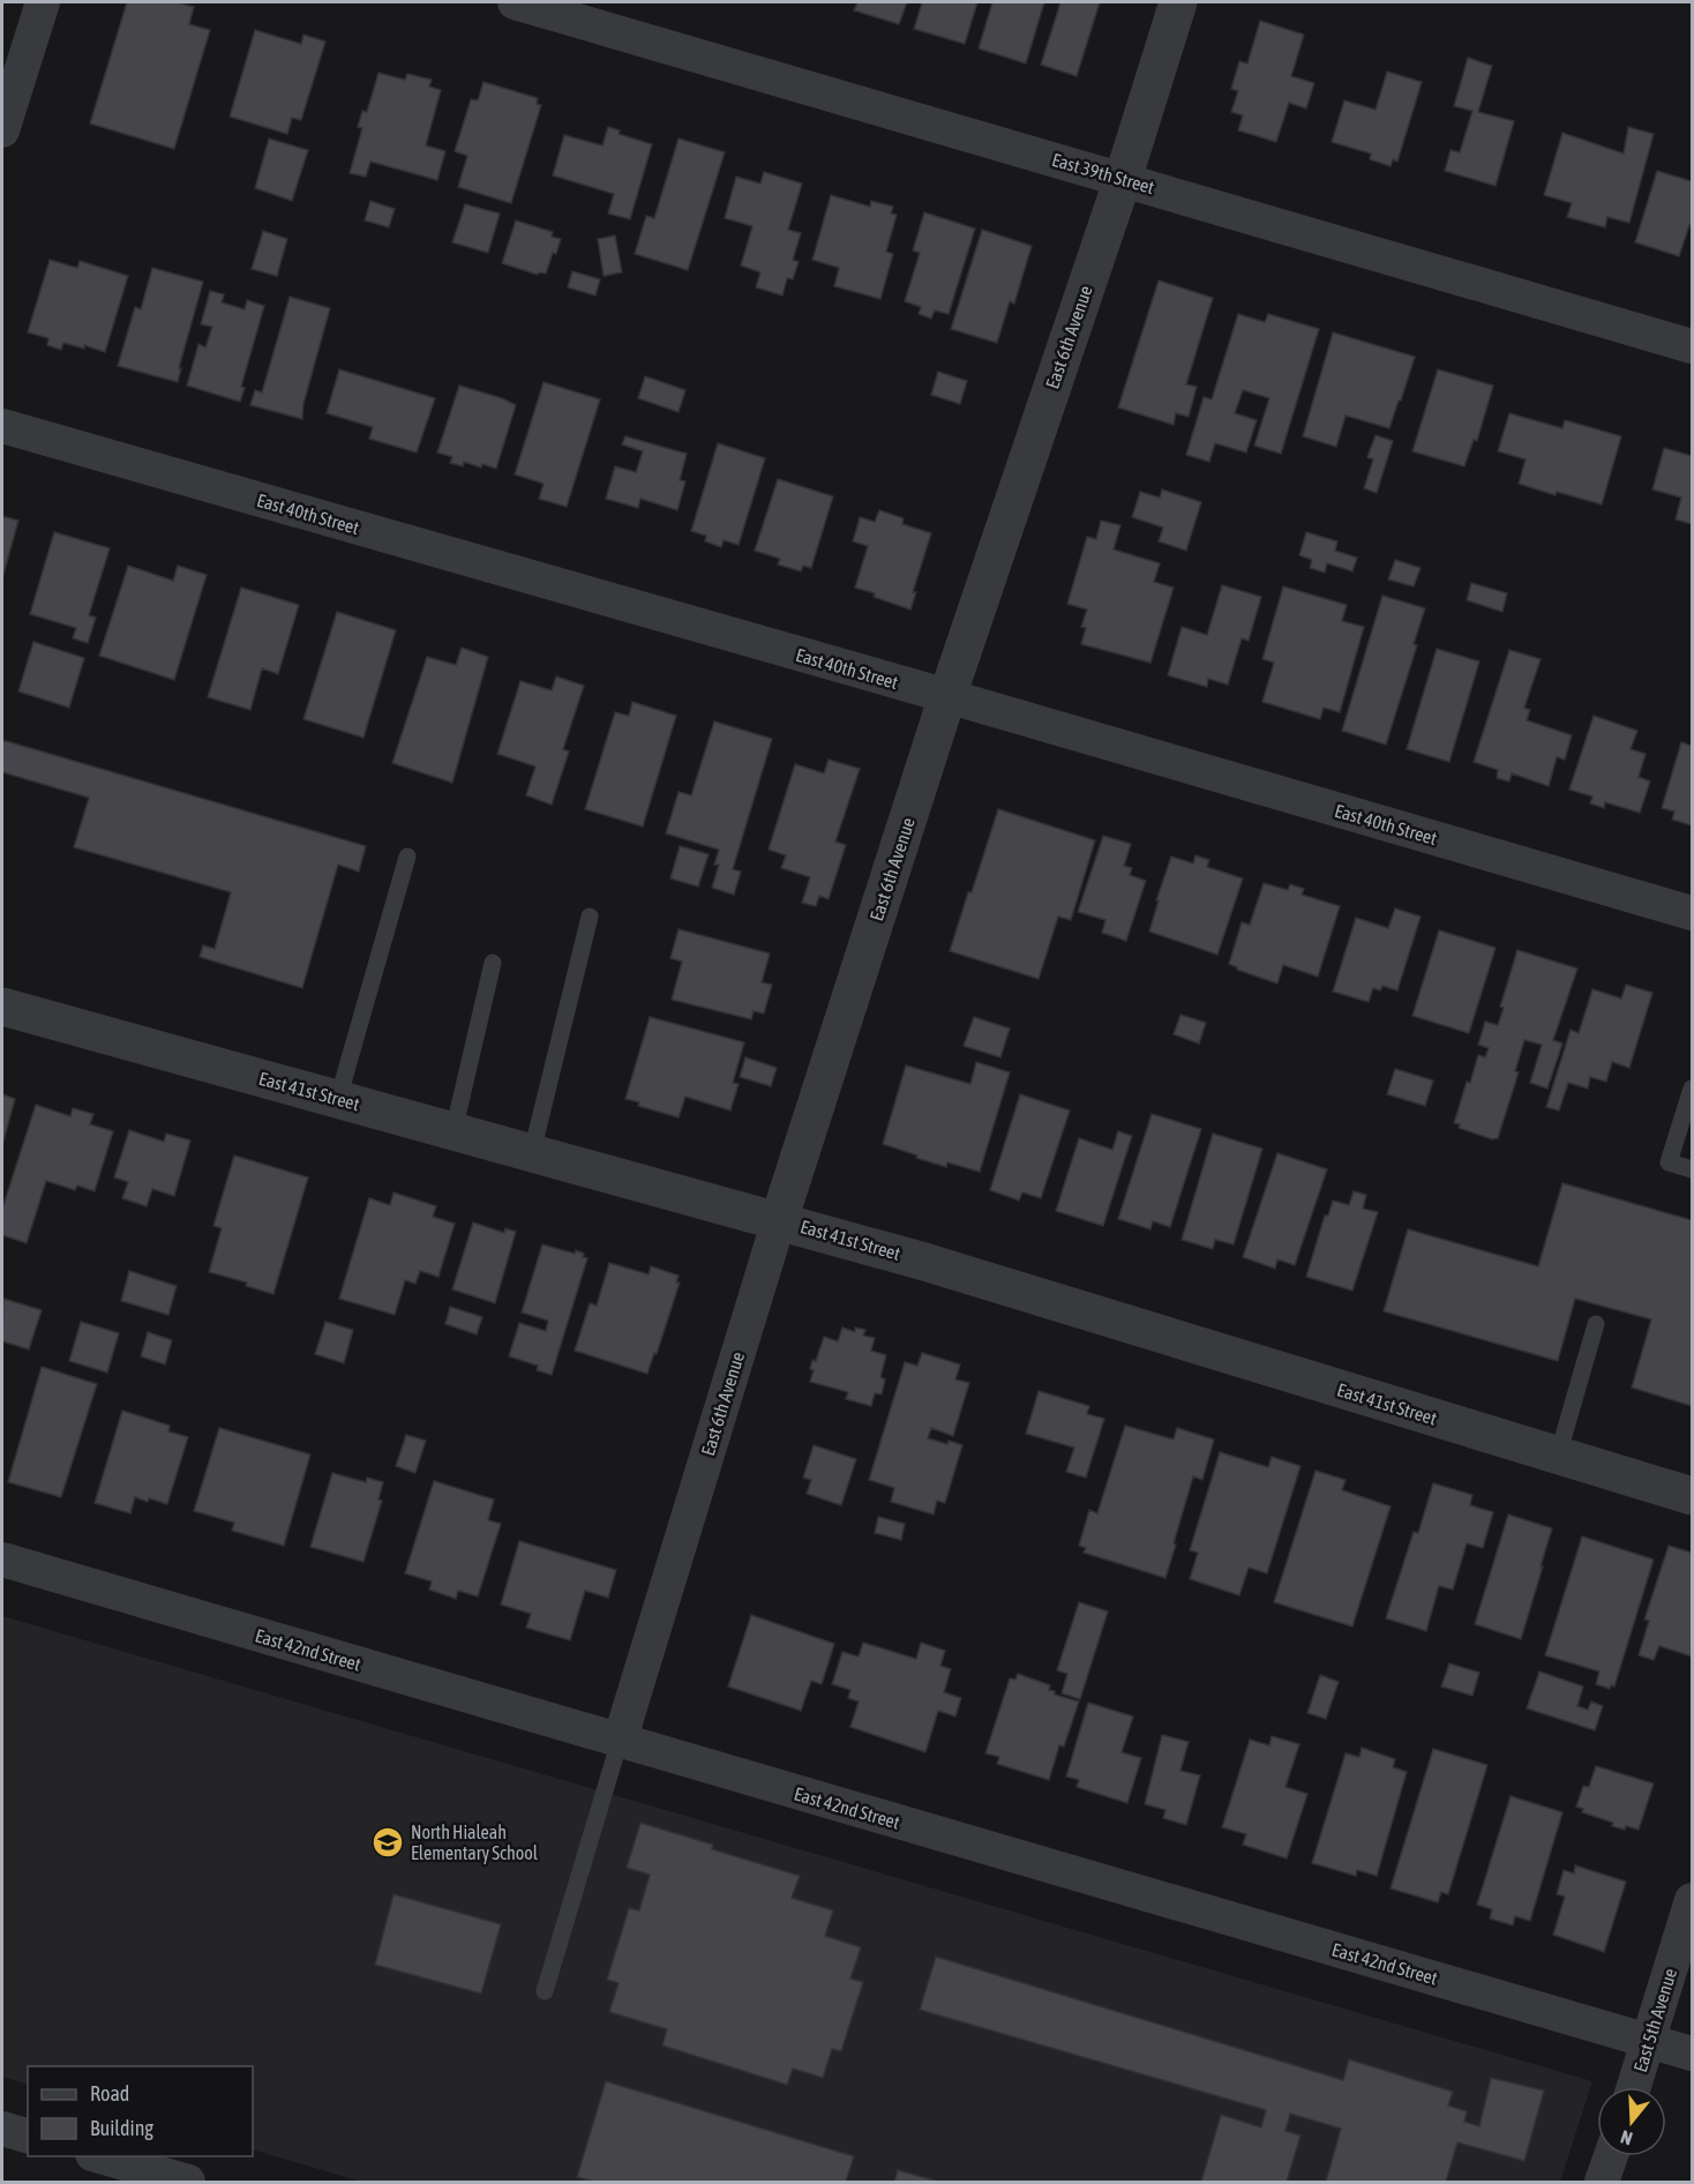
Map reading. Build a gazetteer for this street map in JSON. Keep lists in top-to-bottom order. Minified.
{"streets":{"street":["East 39th Street","East 6th Avenue","East 40th Street","East 41st Street","East 42nd Street","East 5th Avenue"]},"crossings":[["East 39th Street","East 6th Avenue"],["East 6th Avenue","East 40th Street"],["East 6th Avenue","East 41st Street"],["East 6th Avenue","East 42nd Street"],["East 42nd Street","East 5th Avenue"]],"places":{"school or university":["North Hialeah Elementary School"]},"legend":["Road","Building"],"north":"bottom"}
